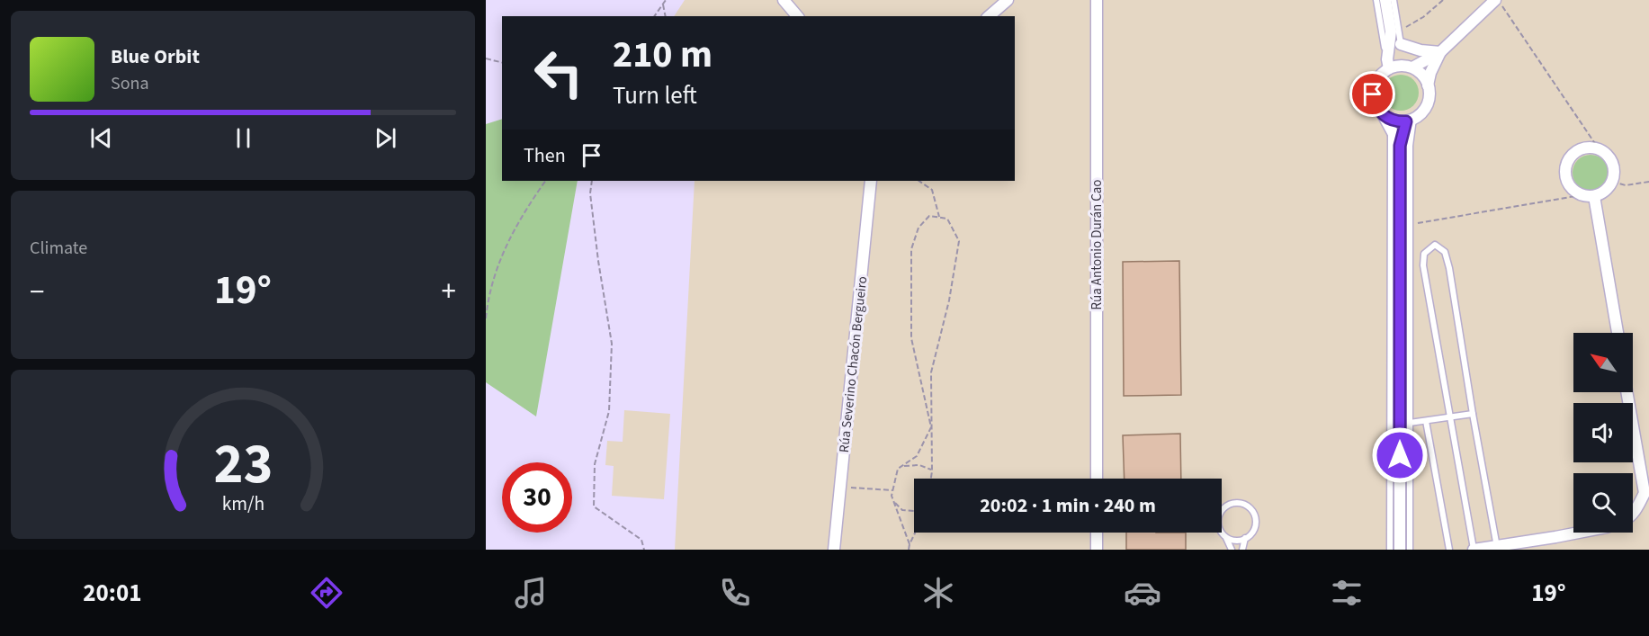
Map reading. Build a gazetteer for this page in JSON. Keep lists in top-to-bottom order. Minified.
{"streets":{"street":["Rúa Antonio Durán Cao","Rúa Severino Chacón Bergueiro"]},"north":"top left","page":{"turn":["210 m","Turn left"],"song":["Blue Orbit","Sona"],"then":"Then","tile":"Climate","heat":["−","19°","+"],"limit":"30","trip":"20:02 · 1 min · 240 m","tabs":["20:01","19°"],"gauge":["23","km/h"]}}
